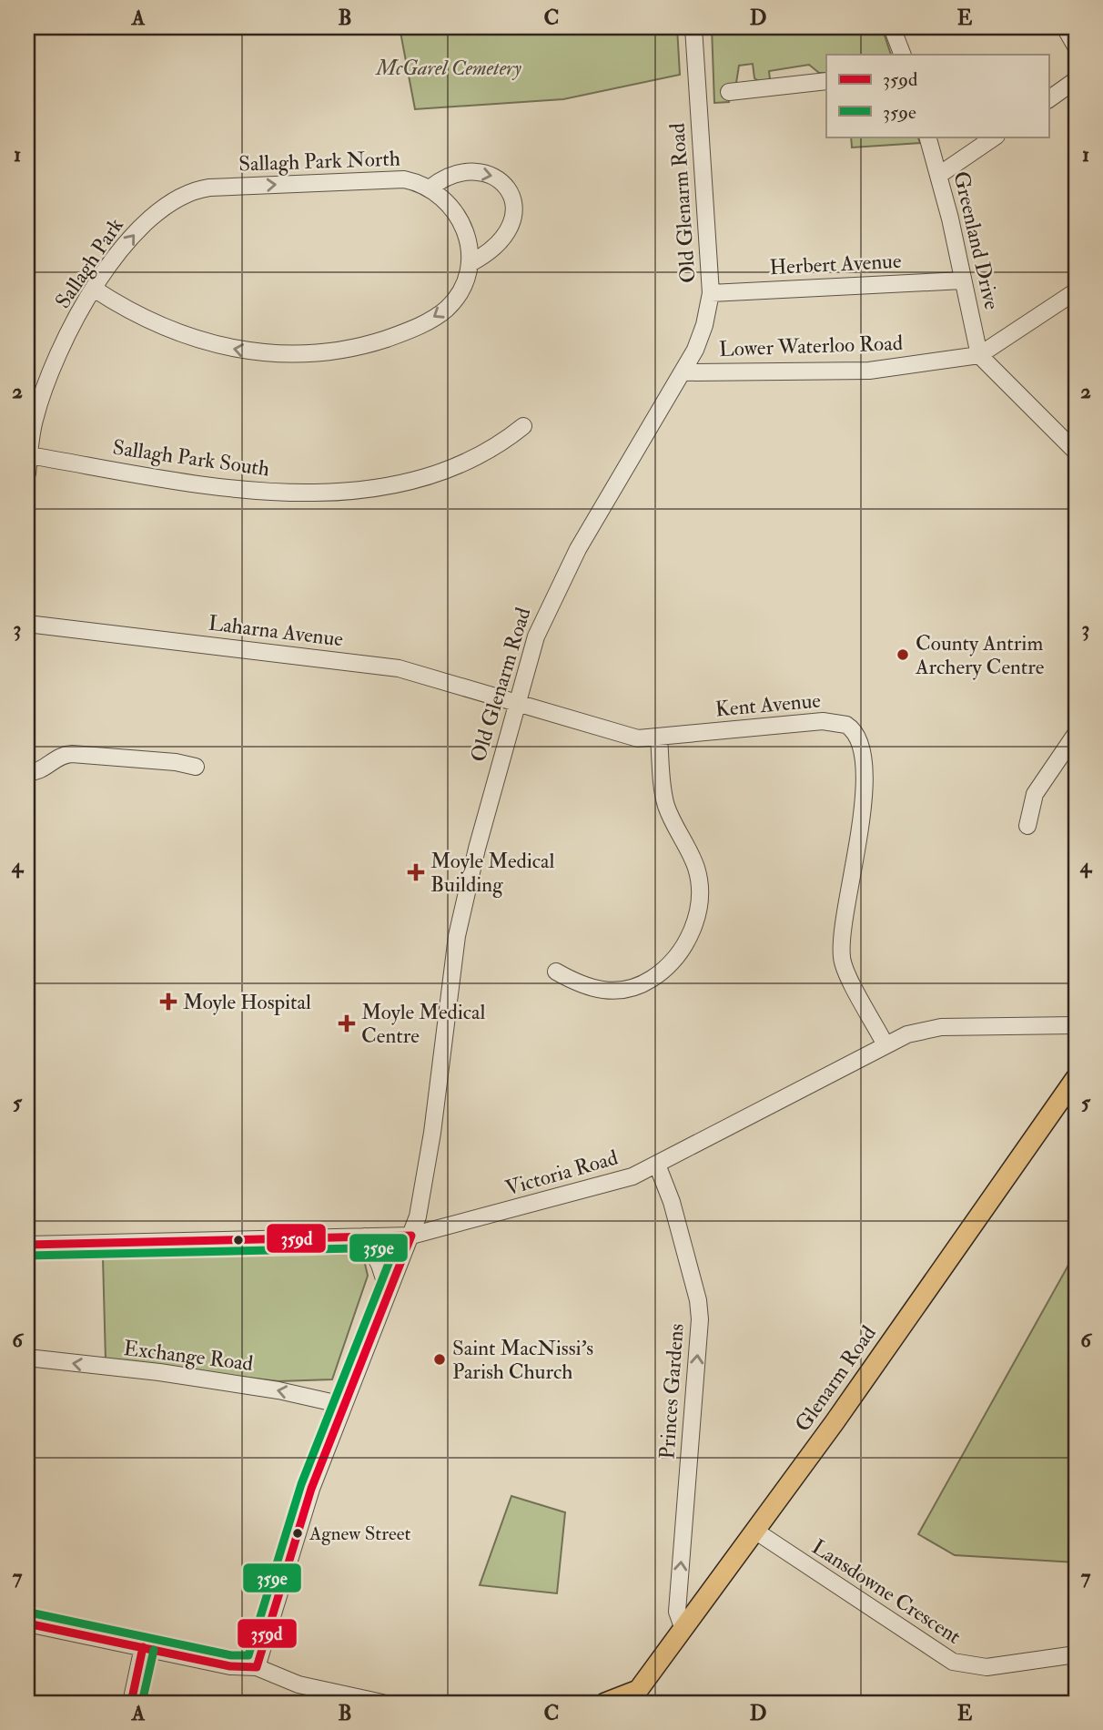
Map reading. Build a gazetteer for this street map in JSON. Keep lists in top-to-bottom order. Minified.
{"streets":{"main road":["Glenarm Road"],"street":["Sallagh Park North","Old Glenarm Road","Greenland Drive","Sallagh Park","Herbert Avenue","Lower Waterloo Road","Sallagh Park South","Laharna Avenue","Kent Avenue","Victoria Road","Exchange Road","Princes Gardens","Lansdowne Crescent"]},"crossings":[["Sallagh Park North","Sallagh Park"],["Old Glenarm Road","Herbert Avenue"],["Old Glenarm Road","Lower Waterloo Road"],["Old Glenarm Road","Laharna Avenue"],["Old Glenarm Road","Kent Avenue"],["Old Glenarm Road","Victoria Road"],["Greenland Drive","Herbert Avenue"],["Greenland Drive","Lower Waterloo Road"],["Sallagh Park","Sallagh Park South"],["Laharna Avenue","Kent Avenue"],["Kent Avenue","Victoria Road"],["Victoria Road","Princes Gardens"],["Glenarm Road","Princes Gardens"],["Glenarm Road","Lansdowne Crescent"]],"one_way":["Sallagh Park North","Sallagh Park","Exchange Road","Princes Gardens"],"parks":["McGarel Cemetery"],"places":{"other":["County Antrim Archery Centre","Saint MacNissi's Parish Church","Agnew Street"],"health":["Moyle Medical Building","Moyle Hospital","Moyle Medical Centre"]},"lines":["transit line 359d","transit line 359e"],"legend":["359d","359e"],"grid":{"columns":["A","B","C","D","E"],"rows":["1","2","3","4","5","6","7"]}}
